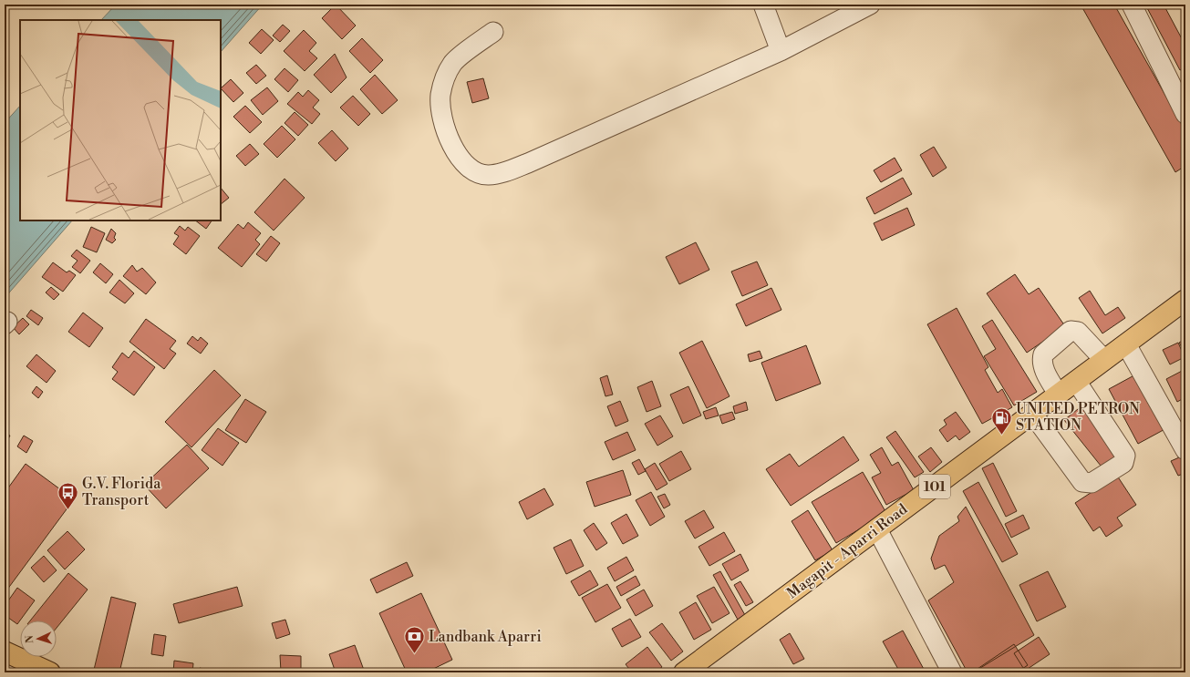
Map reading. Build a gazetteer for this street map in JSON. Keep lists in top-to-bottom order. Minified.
{"streets":{"main road":["101","Magapit - Aparri Road"]},"places":{"fuel station":["UNITED PETRON STATION"],"bus stop":["G.V. Florida Transport"],"bank":["Landbank Aparri"]},"north":"left"}
